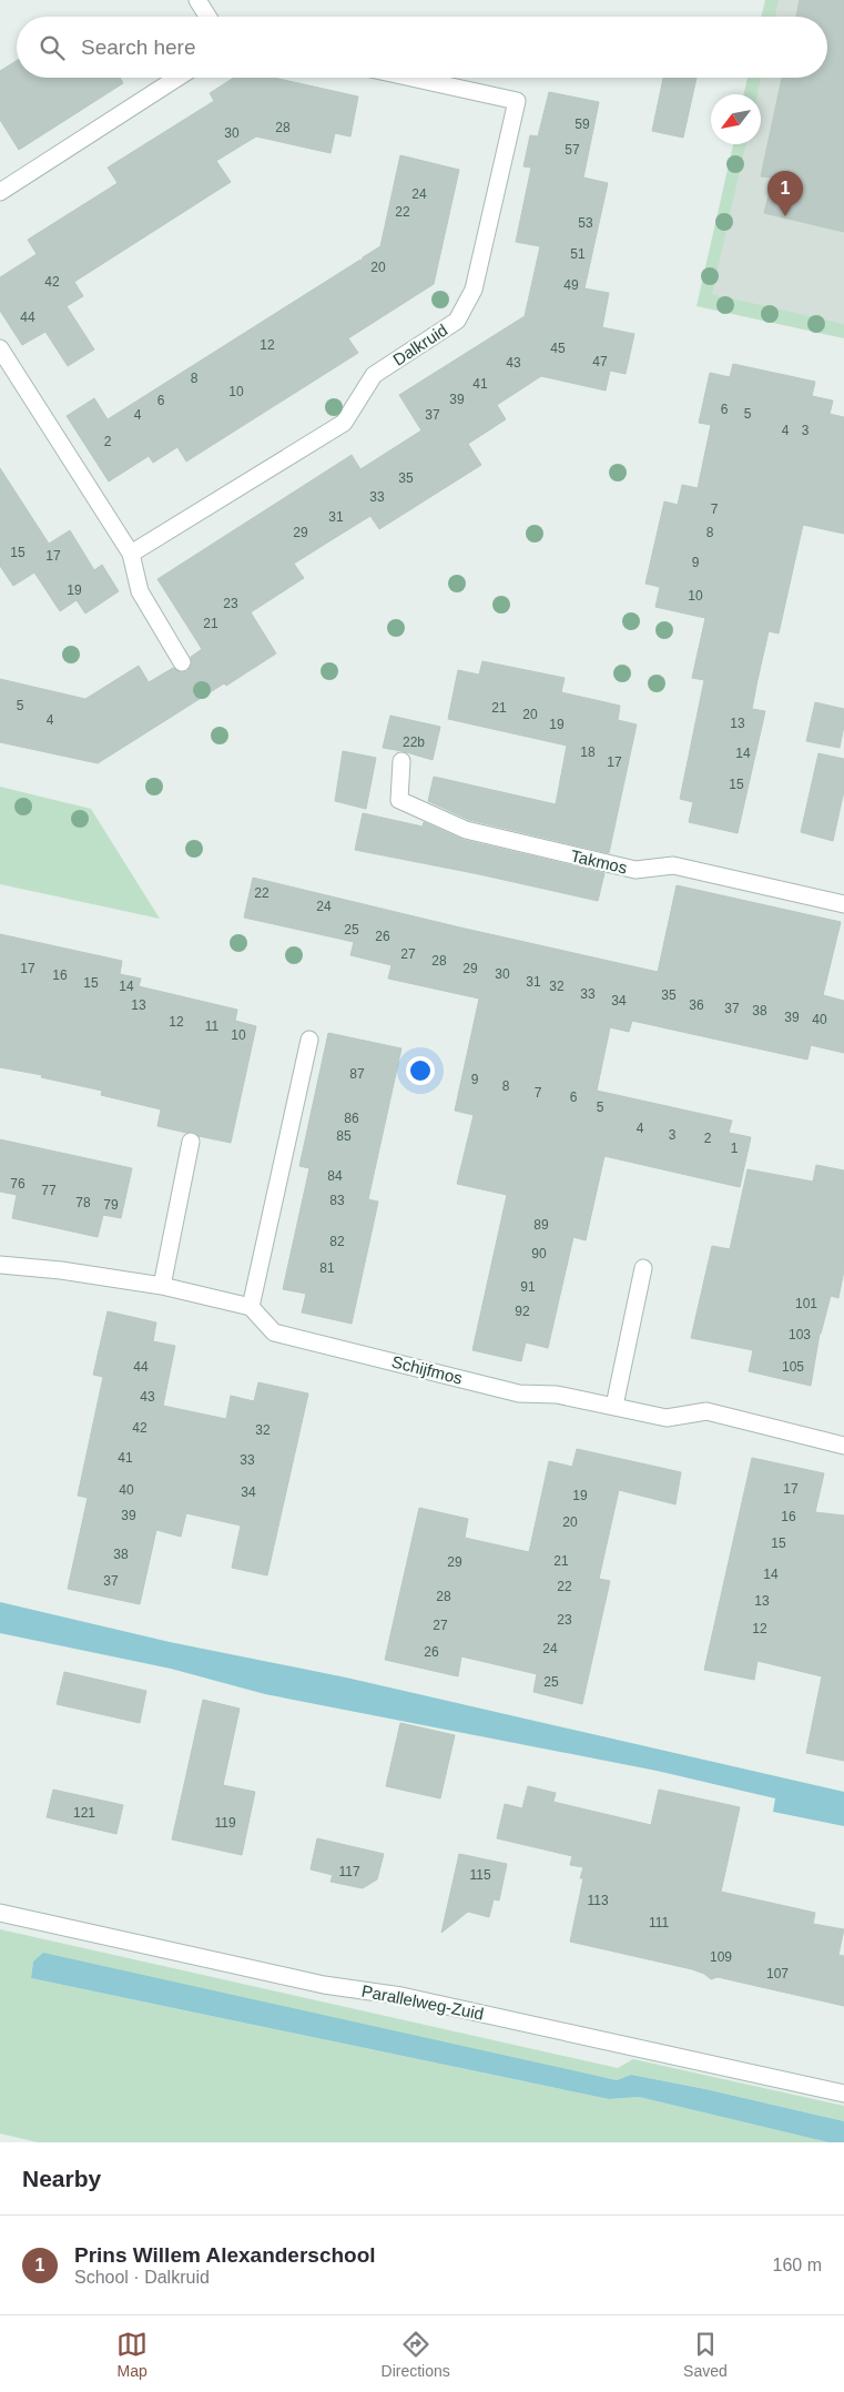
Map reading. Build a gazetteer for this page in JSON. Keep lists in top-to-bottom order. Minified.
{"streets":{"street":["Dalkruid","Takmos","Schijfmos","Parallelweg-Zuid"]},"house_numbers":["59","28","30","57","24","22","53","51","20","42","49","44","12","45","47","43","8","41","10","39","6","6","5","4","37","4","3","2","35","33","7","31","29","8","15","17","9","19","10","23","21","5","21","20","4","13","19","22b","18","14","17","15","22","24","25","26","27","28","17","29","30","16","31","15","14","32","33","35","34","13","36","37","38","39","40","12","11","10","87","9","8","7","6","5","86","4","3","85","2","1","84","76","77","83","78","79","89","82","90","81","91","101","92","103","44","105","43","42","32","41","33","17","40","34","19","39","16","20","15","38","21","29","14","37","22","28","13","23","27","12","24","26","25","121","119","117","115","113","111","109","107"],"north":"bottom left","page":{"search":"Search here","pins":"1","heading":"Nearby","list":[{"mark":"1","name":"Prins Willem Alexanderschool","note":"School · Dalkruid","value":"160 m"}],"nav":["Map","Directions","Saved"]}}
